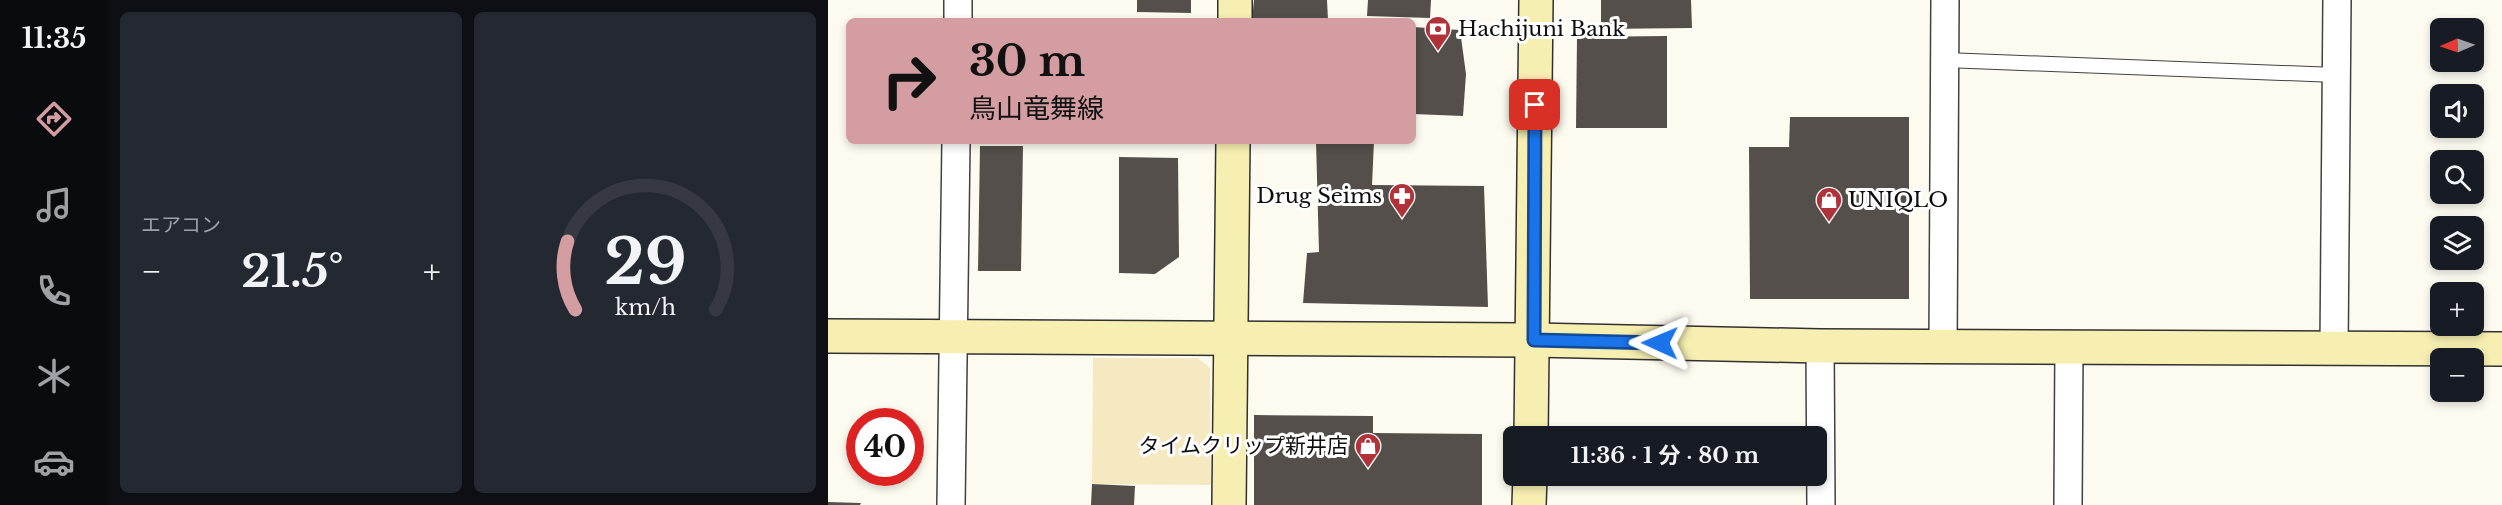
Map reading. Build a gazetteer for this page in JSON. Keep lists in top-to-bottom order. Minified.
{"places":{"bank":["Hachijuni Bank"],"pharmacy":["Drug Seims"],"shop":["UNIQLO","タイムクリップ新井店"]},"north":"left","page":{"tabs":"11:35","tile":"エアコン","map_buttons":["+","−"],"turn":["30 m","鳥山竜舞線"],"heat":["−","21.5°","+"],"limit":"40","trip":"11:36 · 1 分 · 80 m","gauge":["29","km/h"]}}
